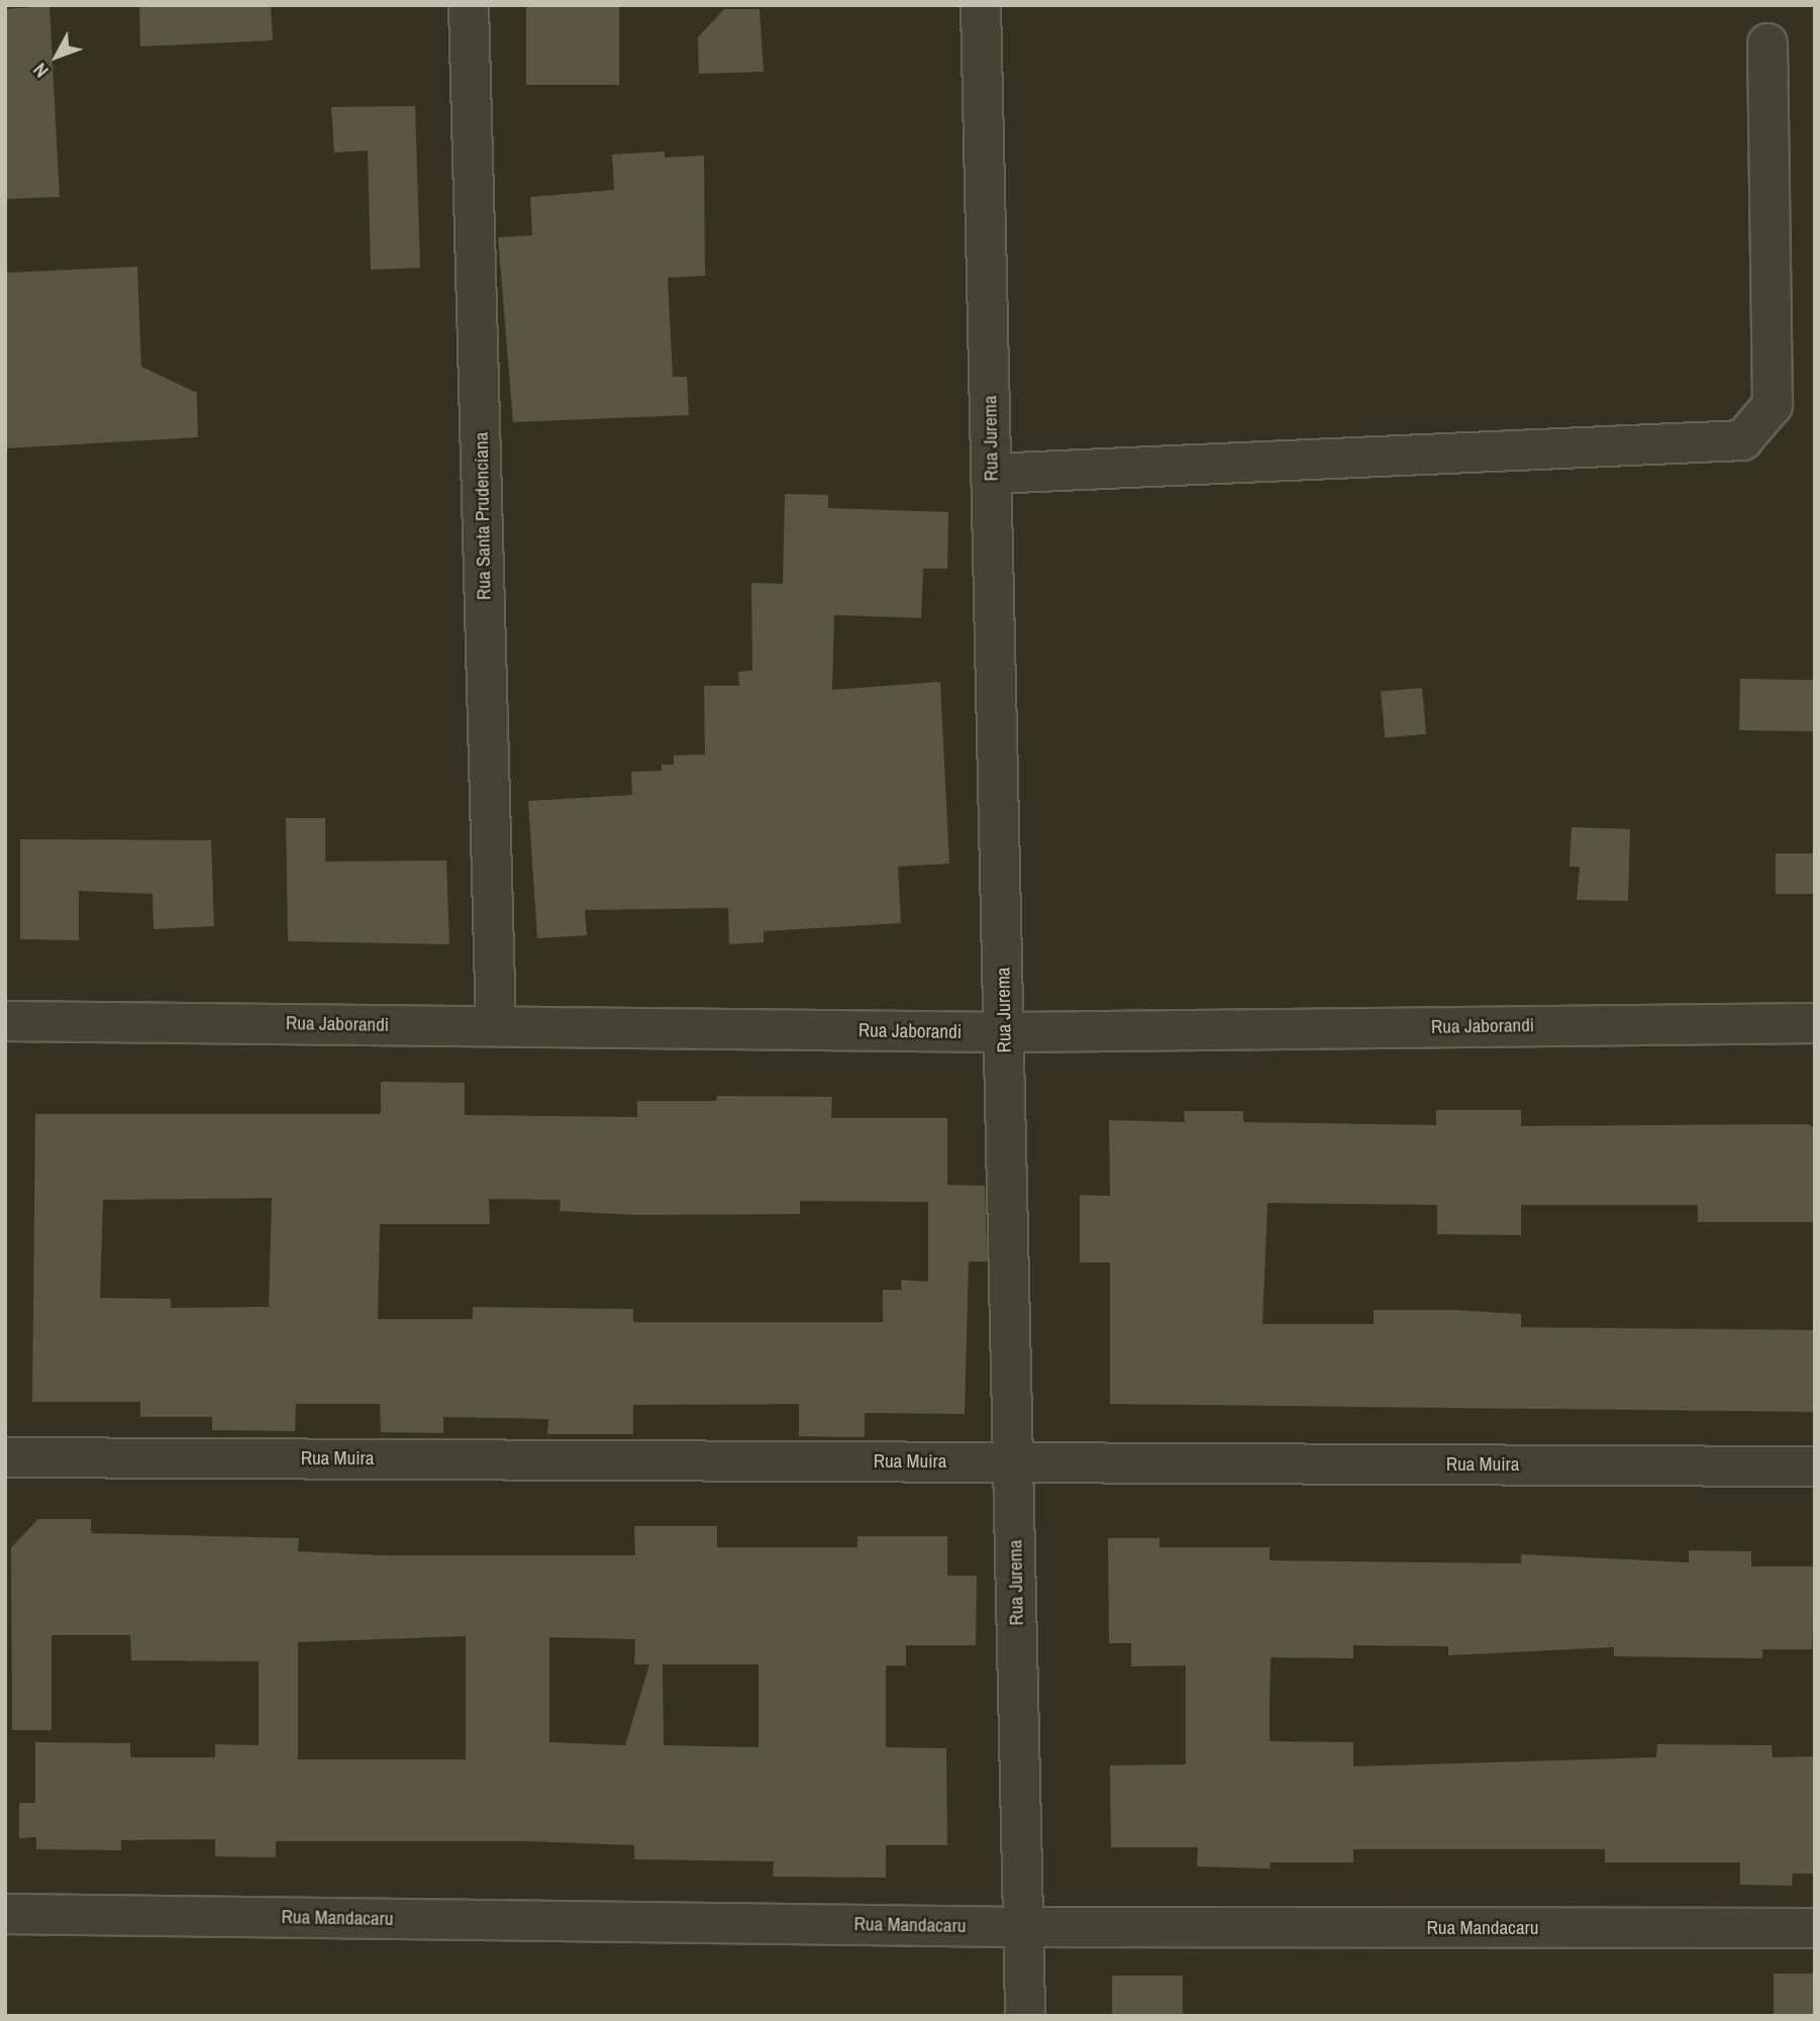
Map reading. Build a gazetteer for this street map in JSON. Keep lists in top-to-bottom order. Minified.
{"streets":{"street":["Rua Jurema","Rua Santa Prudencíana","Rua Jaborandi","Rua Muira","Rua Mandacaru"]},"crossings":[["Rua Jurema","Rua Jaborandi"],["Rua Jurema","Rua Muira"],["Rua Jurema","Rua Mandacaru"],["Rua Santa Prudencíana","Rua Jaborandi"]],"north":"bottom left"}
